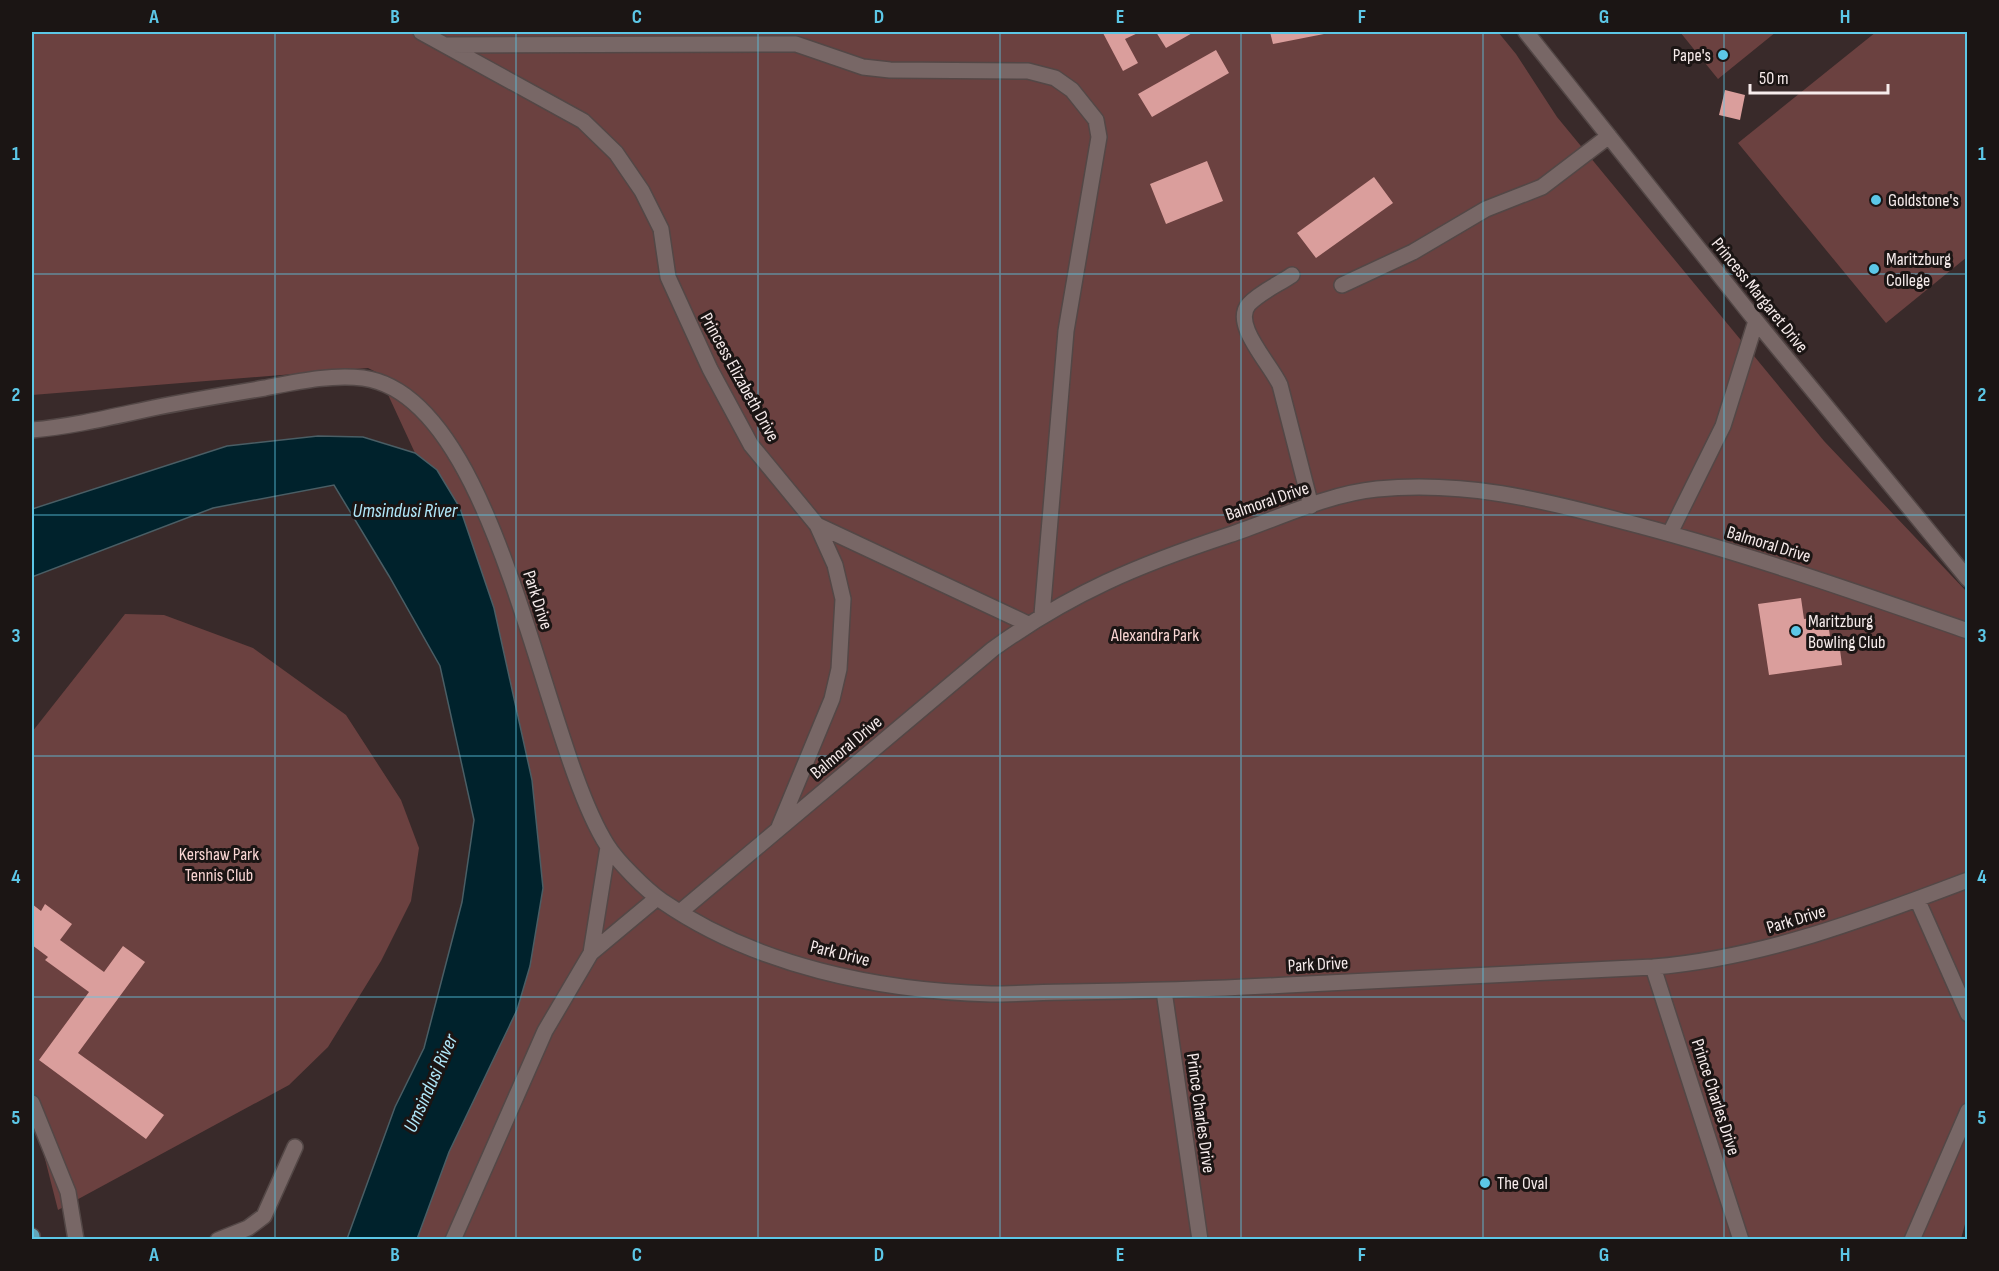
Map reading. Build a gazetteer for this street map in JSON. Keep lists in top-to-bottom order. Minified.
{"streets":{"street":["Princess Margaret Drive","Princess Elizabeth Drive","Balmoral Drive","Park Drive","Prince Charles Drive"]},"crossings":[["Princess Elizabeth Drive","Balmoral Drive"],["Balmoral Drive","Park Drive"],["Park Drive","Prince Charles Drive"]],"water":["Umsindusi River"],"parks":["Alexandra Park","Kershaw Park Tennis Club"],"places":["Pape's","Goldstone's","Maritzburg College","Maritzburg Bowling Club","The Oval"],"scale_bar":"50 m","grid":{"columns":["A","B","C","D","E","F","G","H"],"rows":["1","2","3","4","5"]}}
